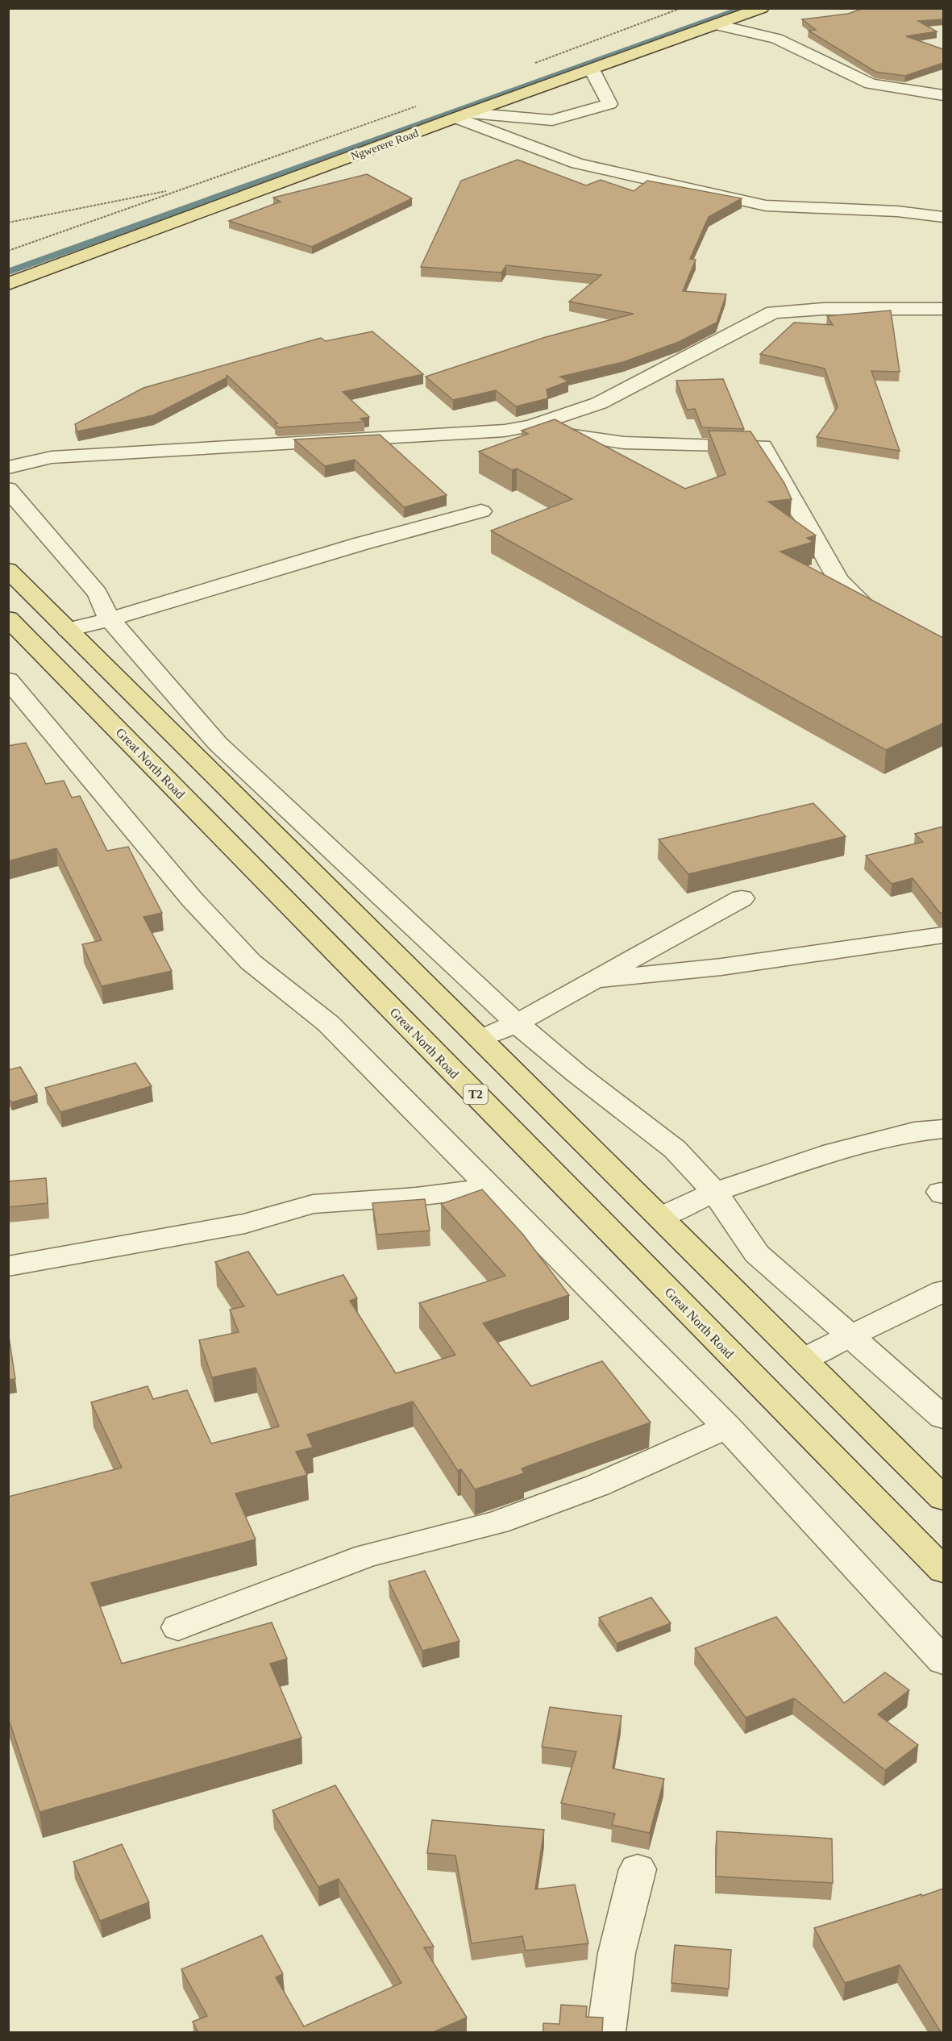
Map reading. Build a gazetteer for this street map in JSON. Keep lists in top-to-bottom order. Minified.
{"streets":{"main road":["Ngwerere Road","Great North Road","T2"]}}
